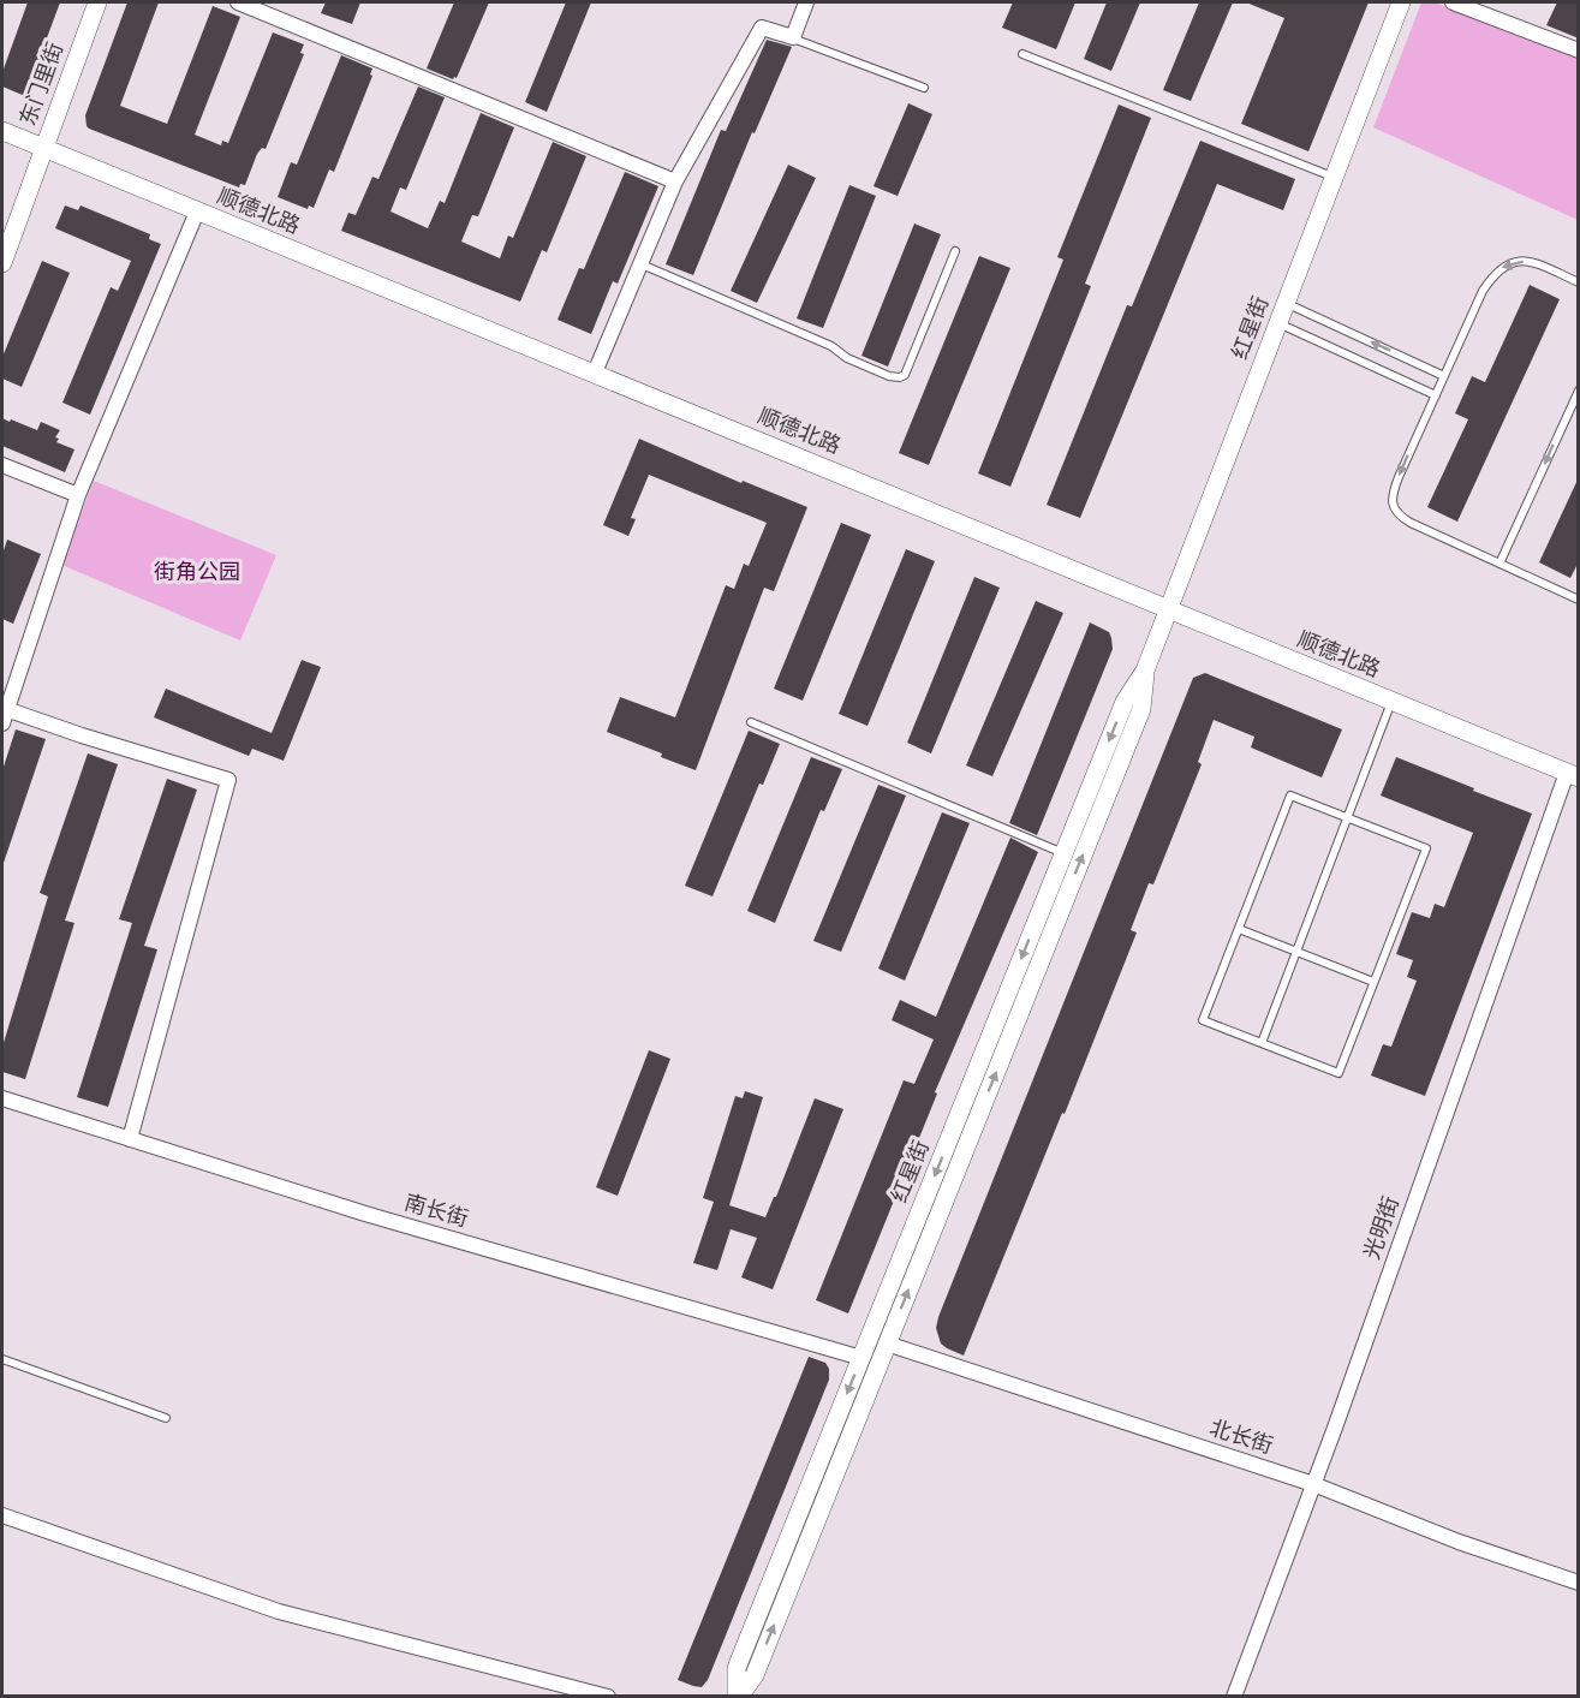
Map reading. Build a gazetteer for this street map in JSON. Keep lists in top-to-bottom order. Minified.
{"streets":{"street":["东门里街","顺德北路","红星街","南长街","光明街","北长街"]},"crossings":[["东门里街","顺德北路"],["顺德北路","红星街"],["顺德北路","光明街"],["红星街","南长街"],["红星街","北长街"],["光明街","北长街"]],"parks":["街角公园"]}
